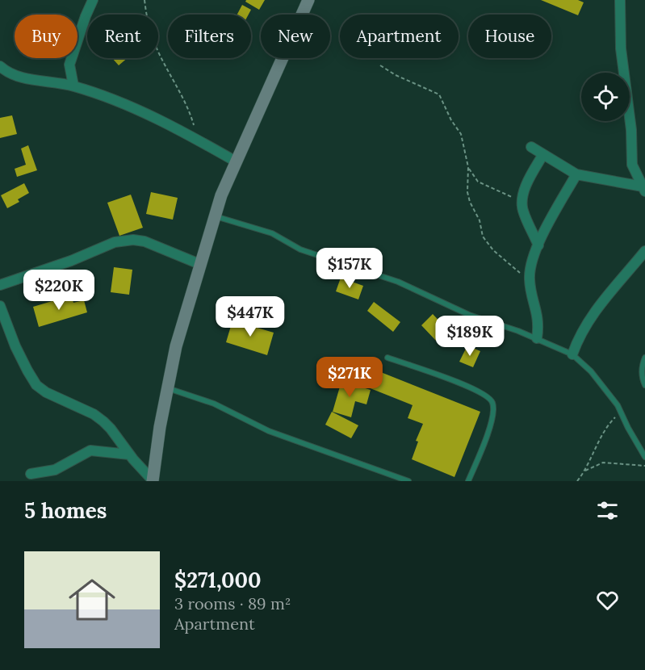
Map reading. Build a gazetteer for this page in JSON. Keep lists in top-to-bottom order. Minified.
{"page":{"chip":["Buy","Rent","Filters","New","Apartment","House"],"price":["$157K","$220K","$447K","$189K","$271K"],"heading":"5 homes","list":[{"name":"$271,000","note":"3 rooms · 89 m² · Apartment"}]}}
